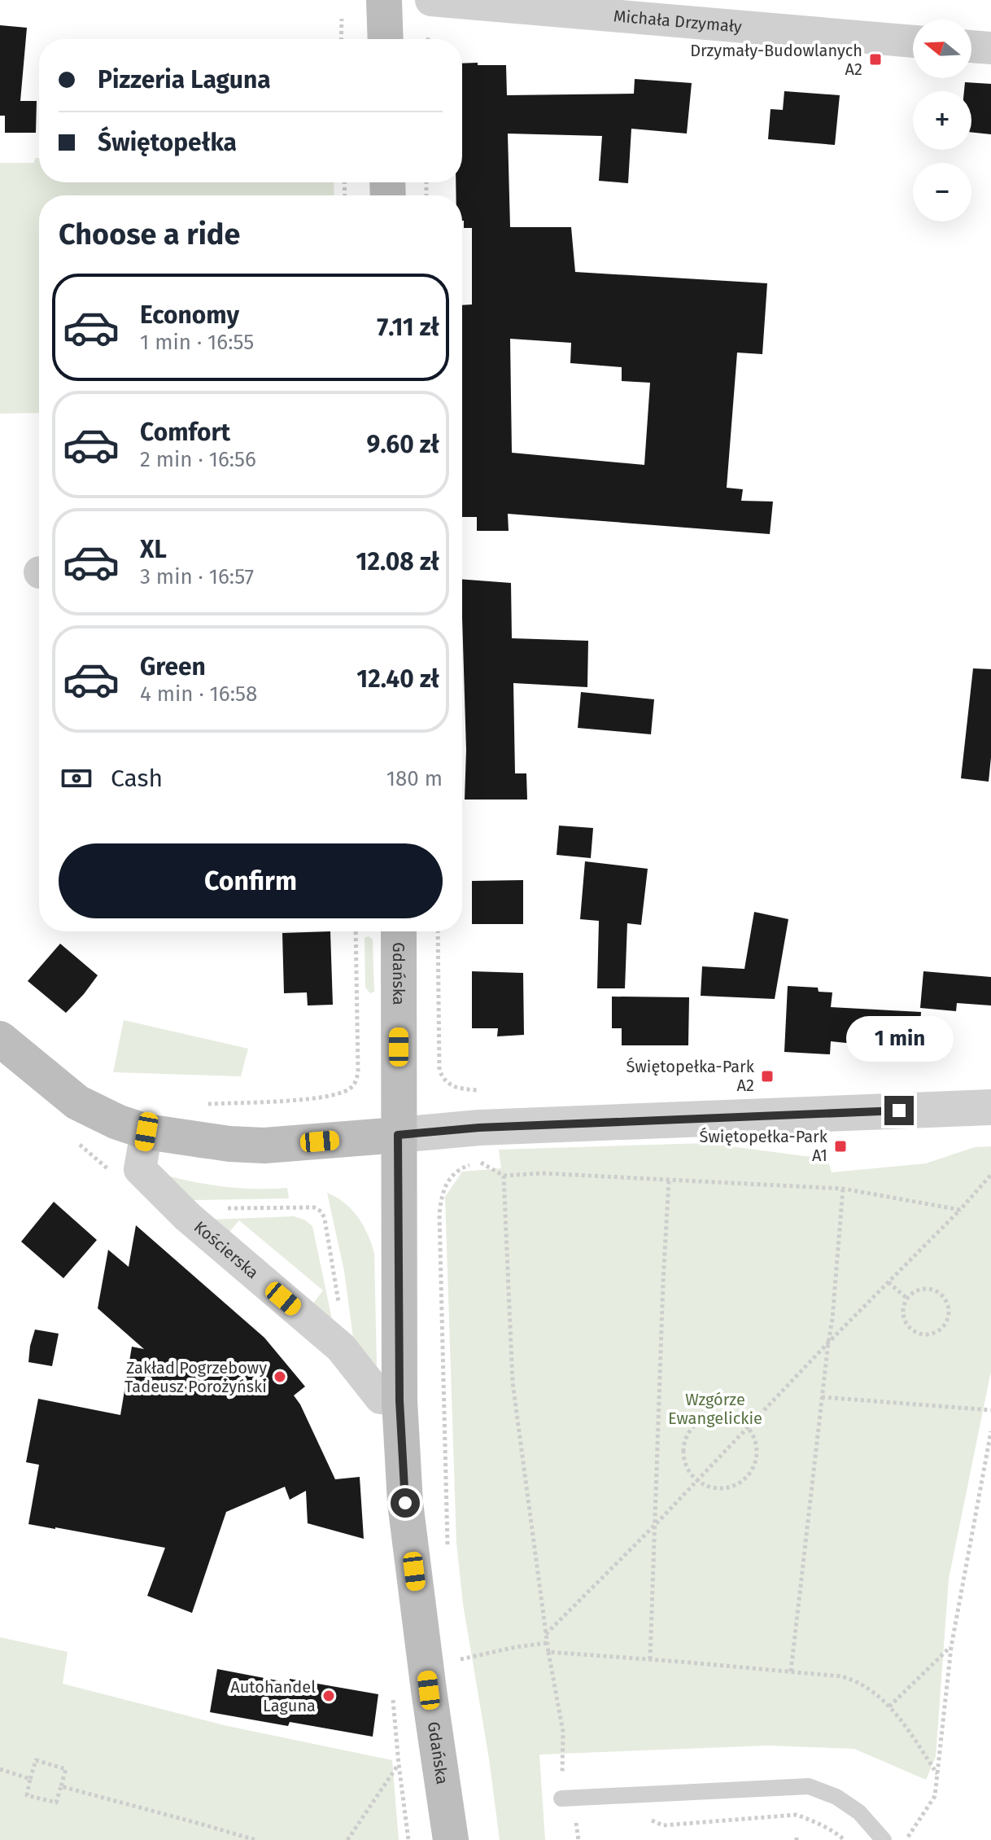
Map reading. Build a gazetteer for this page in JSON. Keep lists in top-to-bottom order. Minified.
{"streets":{"main road":["Gdańska"],"street":["Michała Drzymały","Kościerska"]},"crossings":[["Gdańska","Kościerska"]],"parks":["Wzgórze Ewangelickie"],"places":{"transit":["Drzymały-Budowlanych A2","Świętopełka-Park A2","Świętopełka-Park A1"],"other":["Zakład Pogrzebowy Tadeusz Porożyński","Autohandel Laguna"]},"north":"left","page":{"map_buttons":["+","−"],"banner":["Pizzeria Laguna","Świętopełka"],"heading":"Choose a ride","list":[{"name":"Economy","note":"1 min · 16:55","value":"7.11 zł"},{"name":"Comfort","note":"2 min · 16:56","value":"9.60 zł"},{"name":"XL","note":"3 min · 16:57","value":"12.08 zł"},{"name":"Green","note":"4 min · 16:58","value":"12.40 zł"}],"pay":["Cash","180 m"],"buttons":"Confirm","bubble":"1 min"}}
